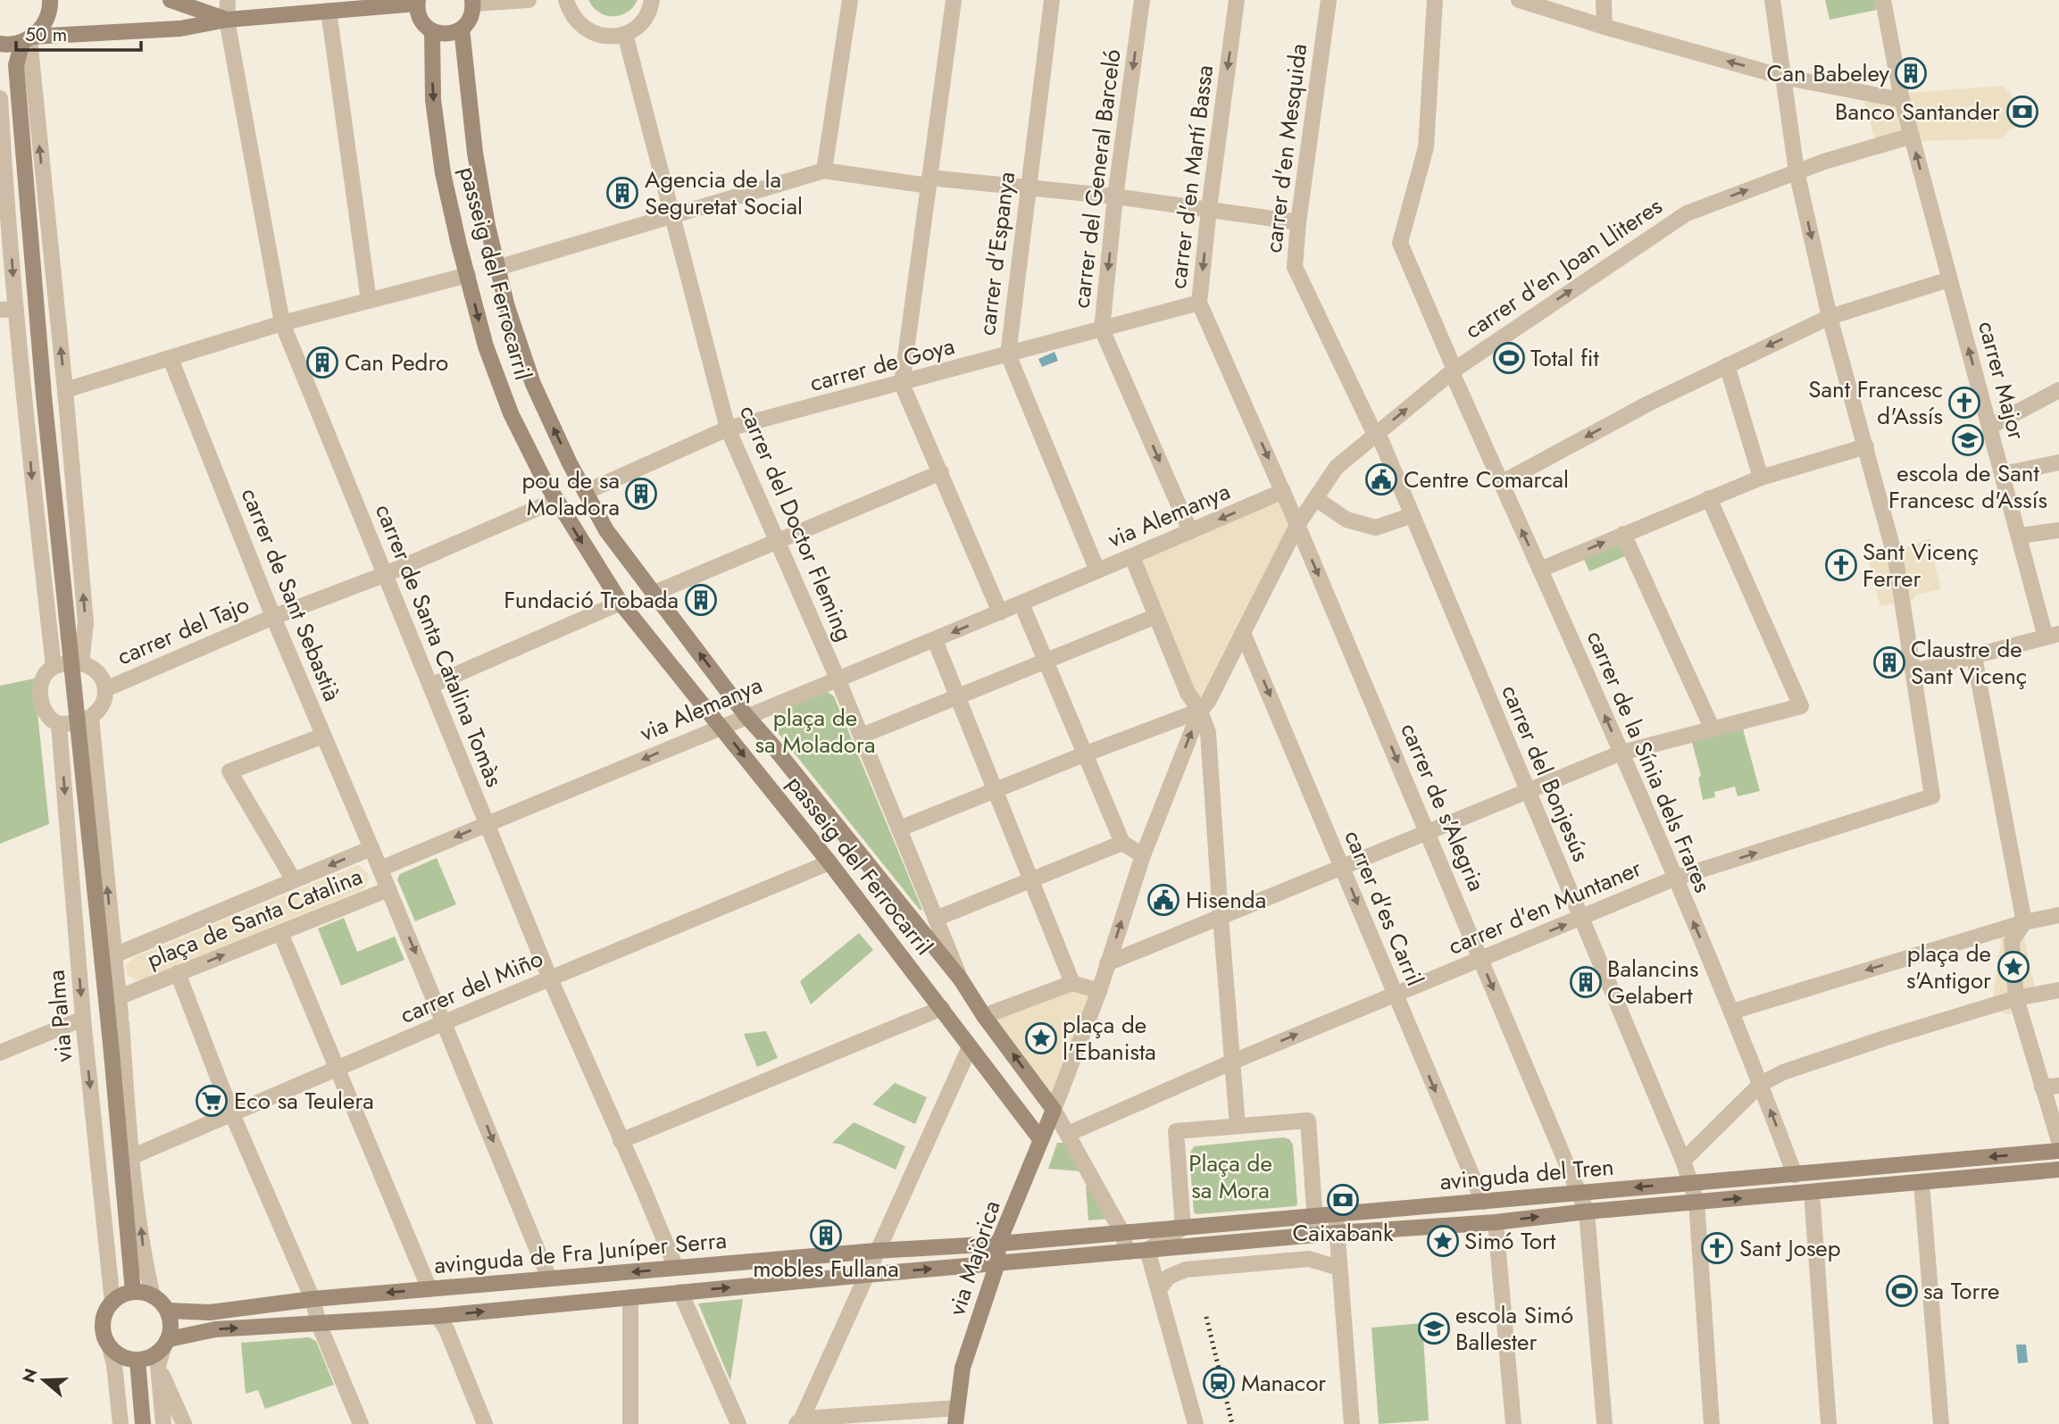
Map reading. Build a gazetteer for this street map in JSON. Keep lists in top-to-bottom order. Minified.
{"streets":{"main road":["passeig del Ferrocarril","avinguda del Tren","avinguda de Fra Juníper Serra","via Majòrica"],"street":["carrer d'en Mesquida","carrer d'en Martí Bassa","carrer del General Barceló","carrer d'Espanya","carrer d'en Joan Lliteres","carrer de Goya","carrer Major","via Alemanya","carrer del Doctor Fleming","carrer de Sant Sebastià","carrer del Tajo","carrer de Santa Catalina Tomàs","carrer de la Sínia dels Frares","carrer del Bonjesús","carrer de s'Alegria","carrer d'en Muntaner","carrer d'es Carril","plaça de Santa Catalina","carrer del Miño","via Palma"]},"crossings":[["carrer d'en Mesquida","carrer d'en Joan Lliteres"],["carrer d'en Mesquida","carrer del Bonjesús"],["carrer d'en Martí Bassa","carrer de Goya"],["carrer d'en Martí Bassa","via Alemanya"],["carrer d'en Martí Bassa","carrer de s'Alegria"],["carrer del General Barceló","carrer de Goya"],["carrer del General Barceló","via Alemanya"],["carrer d'Espanya","carrer de Goya"],["carrer d'Espanya","via Alemanya"],["carrer d'en Joan Lliteres","passeig del Ferrocarril"],["carrer d'en Joan Lliteres","carrer Major"],["carrer d'en Joan Lliteres","carrer de la Sínia dels Frares"],["carrer d'en Joan Lliteres","carrer del Bonjesús"],["carrer d'en Joan Lliteres","carrer de s'Alegria"],["carrer d'en Joan Lliteres","carrer d'es Carril"],["carrer d'en Joan Lliteres","via Majòrica"],["passeig del Ferrocarril","carrer de Goya"],["passeig del Ferrocarril","via Alemanya"],["passeig del Ferrocarril","carrer del Doctor Fleming"],["passeig del Ferrocarril","carrer del Tajo"],["passeig del Ferrocarril","carrer del Miño"],["passeig del Ferrocarril","via Majòrica"],["carrer de Goya","carrer del Doctor Fleming"],["via Alemanya","carrer del Doctor Fleming"],["via Alemanya","carrer de Santa Catalina Tomàs"],["via Alemanya","carrer de s'Alegria"],["via Alemanya","plaça de Santa Catalina"],["carrer de Sant Sebastià","carrer del Tajo"],["carrer de Sant Sebastià","plaça de Santa Catalina"],["carrer del Tajo","carrer de Santa Catalina Tomàs"],["carrer de Santa Catalina Tomàs","carrer del Miño"],["carrer de Santa Catalina Tomàs","avinguda de Fra Juníper Serra"],["carrer de la Sínia dels Frares","carrer d'en Muntaner"],["carrer de la Sínia dels Frares","avinguda del Tren"],["carrer del Bonjesús","carrer d'en Muntaner"],["carrer del Bonjesús","avinguda del Tren"],["carrer de s'Alegria","carrer d'en Muntaner"],["carrer de s'Alegria","avinguda del Tren"],["carrer d'en Muntaner","carrer d'es Carril"],["carrer d'es Carril","avinguda del Tren"],["plaça de Santa Catalina","via Palma"],["carrer del Miño","via Palma"],["via Palma","avinguda de Fra Juníper Serra"],["avinguda del Tren","avinguda de Fra Juníper Serra"],["avinguda del Tren","via Majòrica"],["avinguda de Fra Juníper Serra","via Majòrica"]],"one_way":["carrer d'en Martí Bassa","carrer del General Barceló","via Alemanya","carrer de s'Alegria"],"parks":["plaça de sa Moladora","Plaça de sa Mora"],"places":{"building":["Can Babeley","Agencia de la Seguretat Social","Can Pedro","pou de sa Moladora","Fundació Trobada","Claustre de Sant Vicenç","Balancins Gelabert","mobles Fullana"],"bank":["Banco Santander","Caixabank"],"sports":["Total fit","sa Torre"],"church":["Sant Francesc d'Assís","Sant Vicenç Ferrer","Sant Josep"],"school or university":["escola de Sant Francesc d'Assís","escola Simó Ballester"],"public building":["Centre Comarcal","Hisenda"],"place":["plaça de s'Antigor","plaça de l'Ebanista","Simó Tort"],"supermarket":["Eco sa Teulera"],"station":["Manacor"]},"scale_bar":"50 m","north":"left"}
